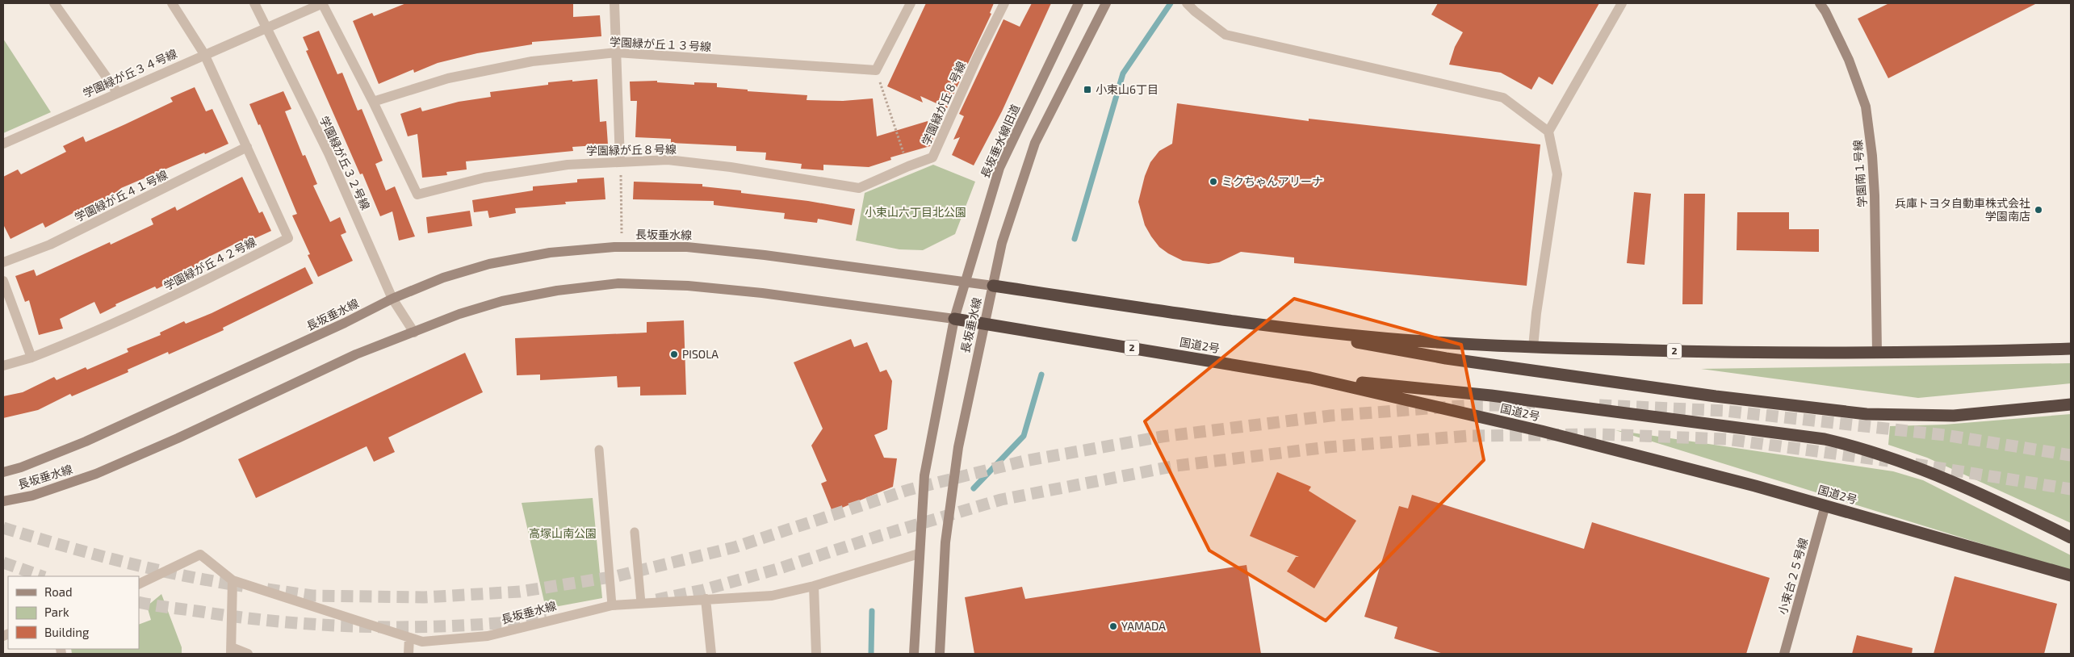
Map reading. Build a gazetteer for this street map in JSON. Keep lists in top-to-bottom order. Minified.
{"streets":{"highway":["国道2号","2"],"main road":["長坂垂水線旧道","学園南１号線","長坂垂水線","小束台２５号線"],"street":["学園緑が丘１３号線","学園緑が丘３４号線","学園緑が丘８号線","学園緑が丘３２号線","学園緑が丘４１号線","学園緑が丘４２号線"]},"crossings":[["学園緑が丘１３号線","学園緑が丘８号線"],["学園緑が丘３４号線","学園緑が丘８号線"],["学園緑が丘３４号線","学園緑が丘３２号線"],["学園緑が丘３４号線","学園緑が丘４２号線"],["長坂垂水線旧道","長坂垂水線"],["長坂垂水線旧道","国道2号"],["学園緑が丘３２号線","長坂垂水線"],["学園南１号線","2"],["学園緑が丘４１号線","学園緑が丘４２号線"],["長坂垂水線","国道2号"],["長坂垂水線","2"],["国道2号","小束台２５号線"]],"parks":["小束山六丁目北公園","高塚山南公園"],"places":{"transit":["小束山6丁目"],"other":["ミクちゃんアリーナ","兵庫トヨタ自動車株式会社 学園南店","PISOLA","YAMADA"]},"legend":["Road","Park","Building"]}
